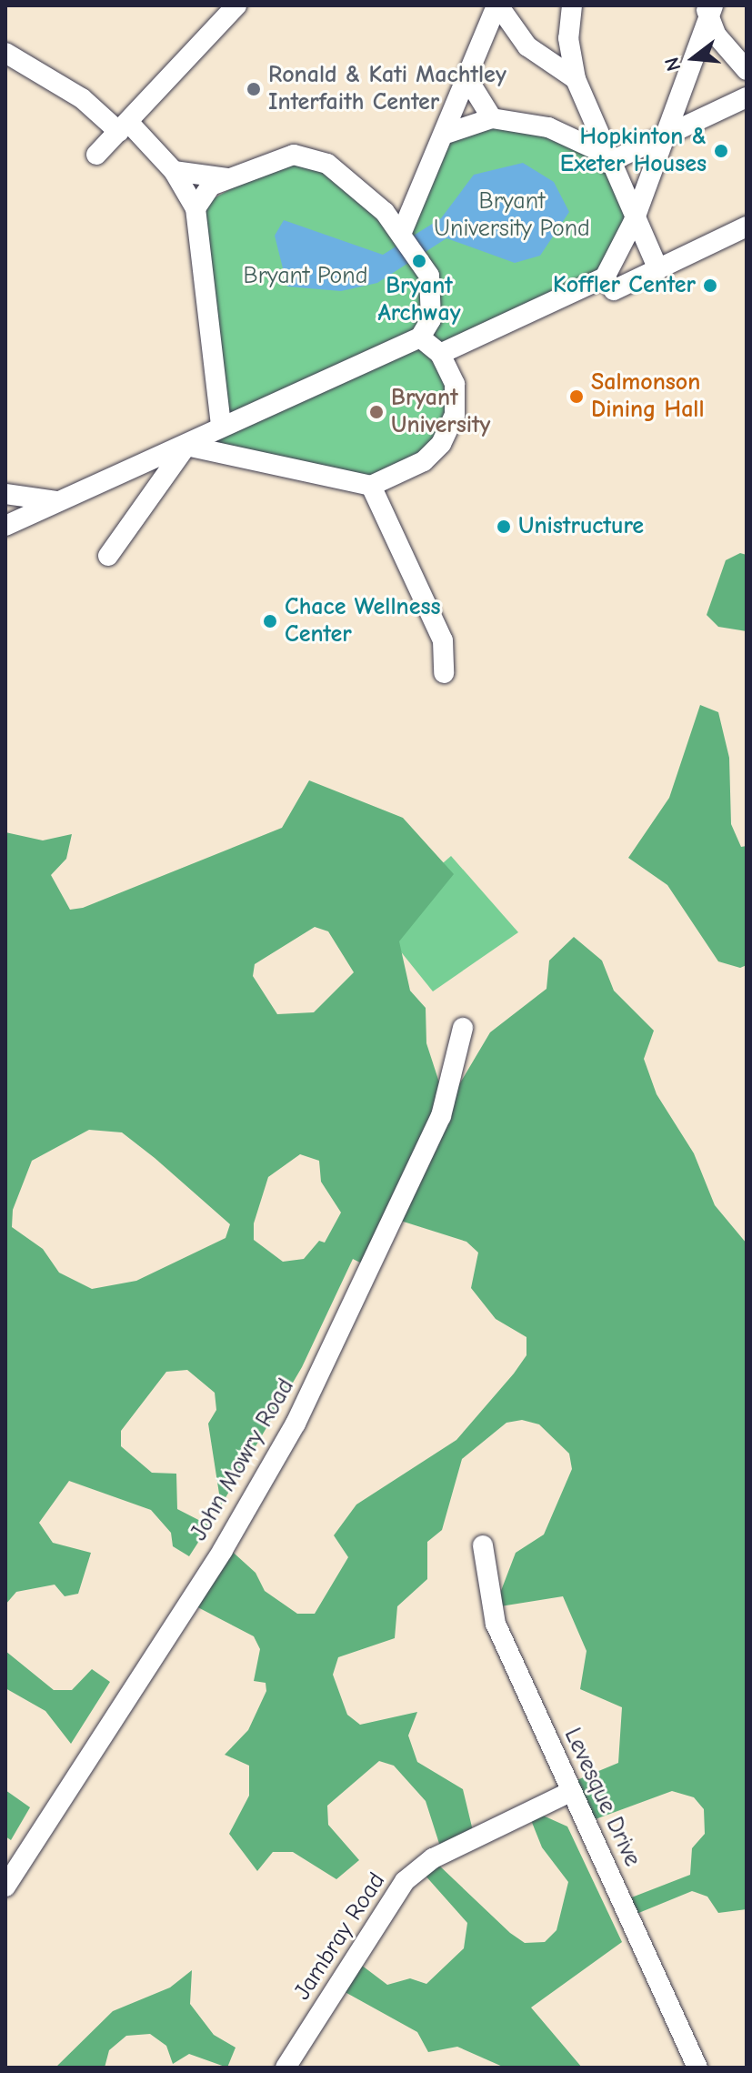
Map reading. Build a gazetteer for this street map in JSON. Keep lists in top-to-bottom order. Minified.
{"streets":{"street":["John Mowry Road","Levesque Drive","Jambray Road"]},"crossings":[["Levesque Drive","Jambray Road"]],"parks":["Bryant University Pond","Bryant Pond"],"places":["Ronald & Kati Machtley Interfaith Center","Hopkinton & Exeter Houses","Bryant Archway","Koffler Center","Salmonson Dining Hall","Bryant University","Unistructure","Chace Wellness Center"],"north":"left"}
